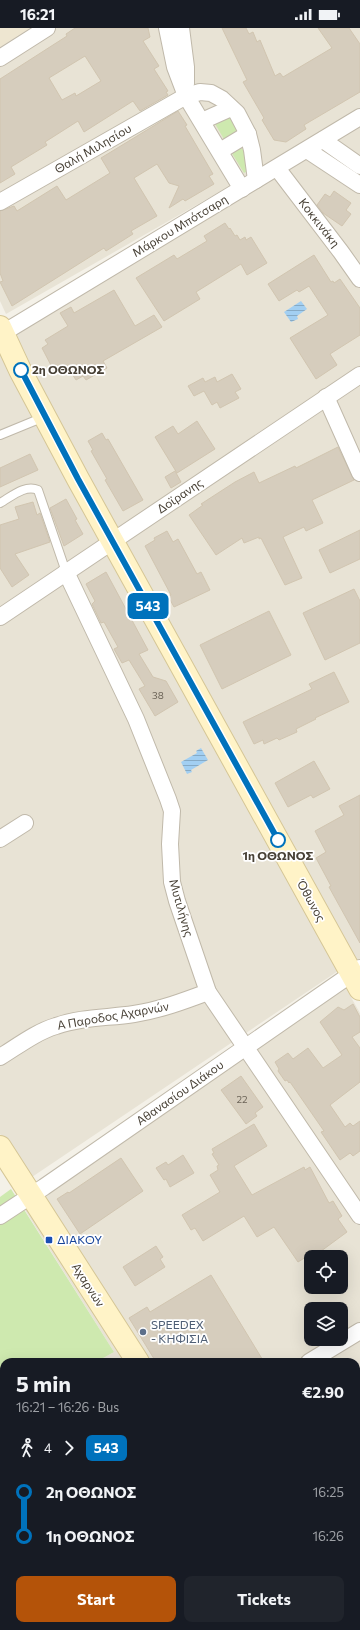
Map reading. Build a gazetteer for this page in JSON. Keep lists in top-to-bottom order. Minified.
{"streets":{"street":["Θαλή Μιλησίου","Κοκκινάκη","Μάρκου Μπότσαρη","Δοϊρανης","Όθωνος","Μυτιλήνης","Α Παροδος Αχαρνών","Αθανασίου Διάκου","Αχαρνών"]},"crossings":[["Θαλή Μιλησίου","Μάρκου Μπότσαρη"],["Κοκκινάκη","Μάρκου Μπότσαρη"],["Μάρκου Μπότσαρη","Όθωνος"],["Δοϊρανης","Όθωνος"],["Δοϊρανης","Μυτιλήνης"],["Όθωνος","Αθανασίου Διάκου"],["Μυτιλήνης","Α Παροδος Αχαρνών"],["Μυτιλήνης","Αθανασίου Διάκου"],["Αθανασίου Διάκου","Αχαρνών"]],"places":{"other":["2η ΟΘΩΝΟΣ","1η ΟΘΩΝΟΣ","SPEEDEX - ΚΗΦΙΣΙΑ"],"transit":["ΔΙΑΚΟΥ"]},"lines":["bus line 543"],"house_numbers":["38","22"],"page":{"status":"16:21","on_map":"543","heading":["5 min","16:21 – 16:26 · Bus","€2.90"],"legs":["4","543"],"list":[{"name":"2η ΟΘΩΝΟΣ","value":"16:25"},{"name":"1η ΟΘΩΝΟΣ","value":"16:26"}],"buttons":["Start","Tickets"]}}
